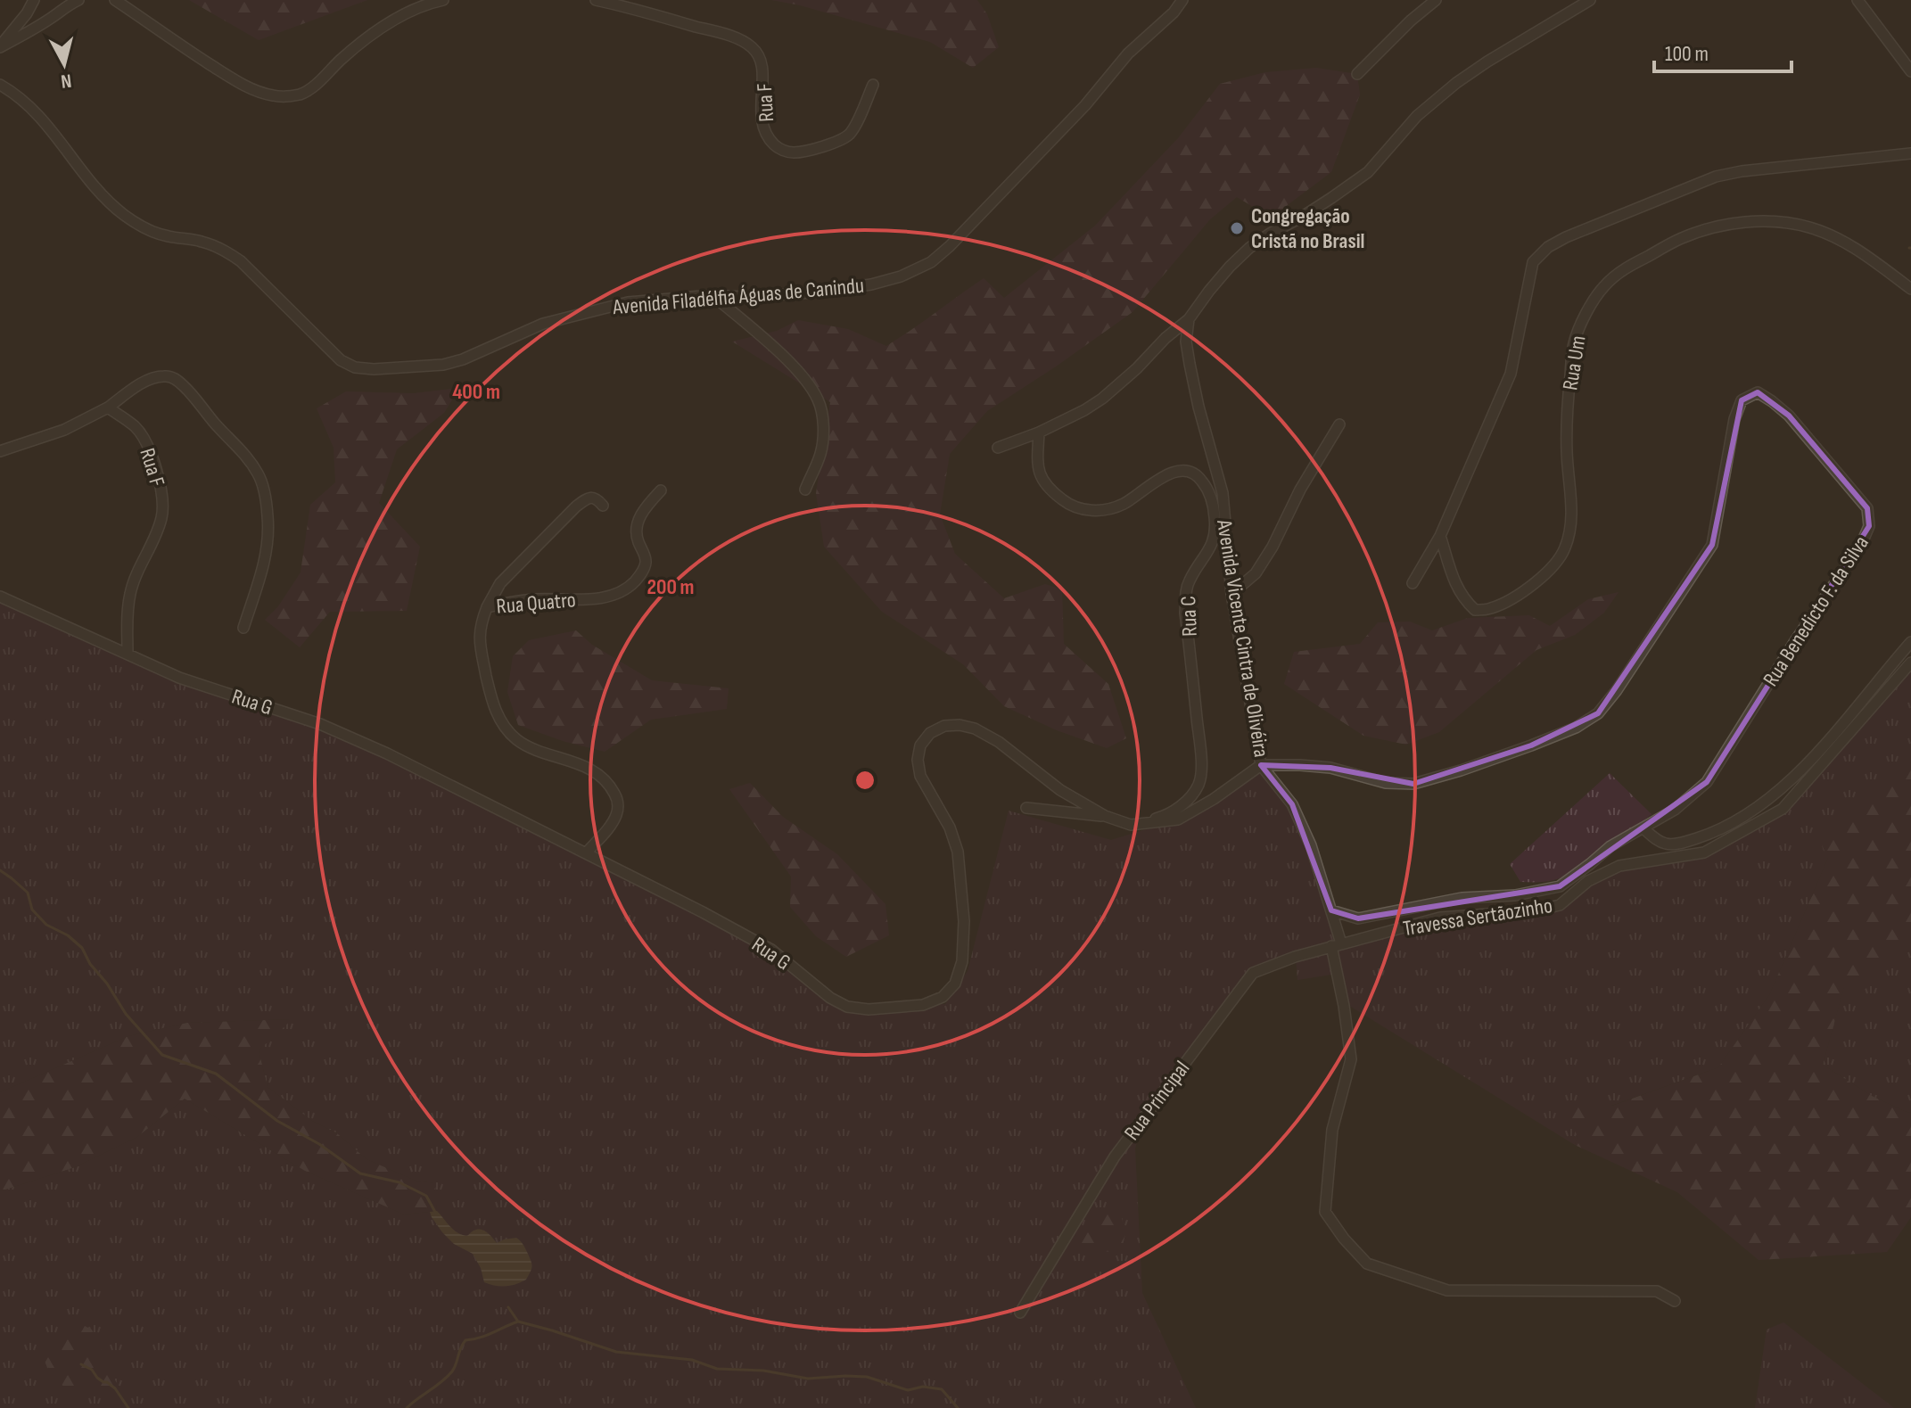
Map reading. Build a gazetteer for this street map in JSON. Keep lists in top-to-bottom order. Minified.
{"streets":{"street":["Rua F","Avenida Filadélfia Águas de Canindu","Rua Um","Rua Quatro","Rua Benedicto F. da Silva","Rua C","Avenida Vicente Cintra de Olivéira","Rua G","Travessa Sertãozinho","Rua Principal"]},"crossings":[["Rua F","Rua G"],["Rua Quatro","Rua G"],["Rua Benedicto F. da Silva","Avenida Vicente Cintra de Olivéira"],["Rua Benedicto F. da Silva","Rua G"],["Rua C","Rua G"],["Avenida Vicente Cintra de Olivéira","Rua G"],["Avenida Vicente Cintra de Olivéira","Travessa Sertãozinho"],["Avenida Vicente Cintra de Olivéira","Rua Principal"],["Travessa Sertãozinho","Rua Principal"]],"places":["Congregação Cristã no Brasil"],"scale_bar":"100 m","north":"bottom","rings":["400 m","200 m"]}
